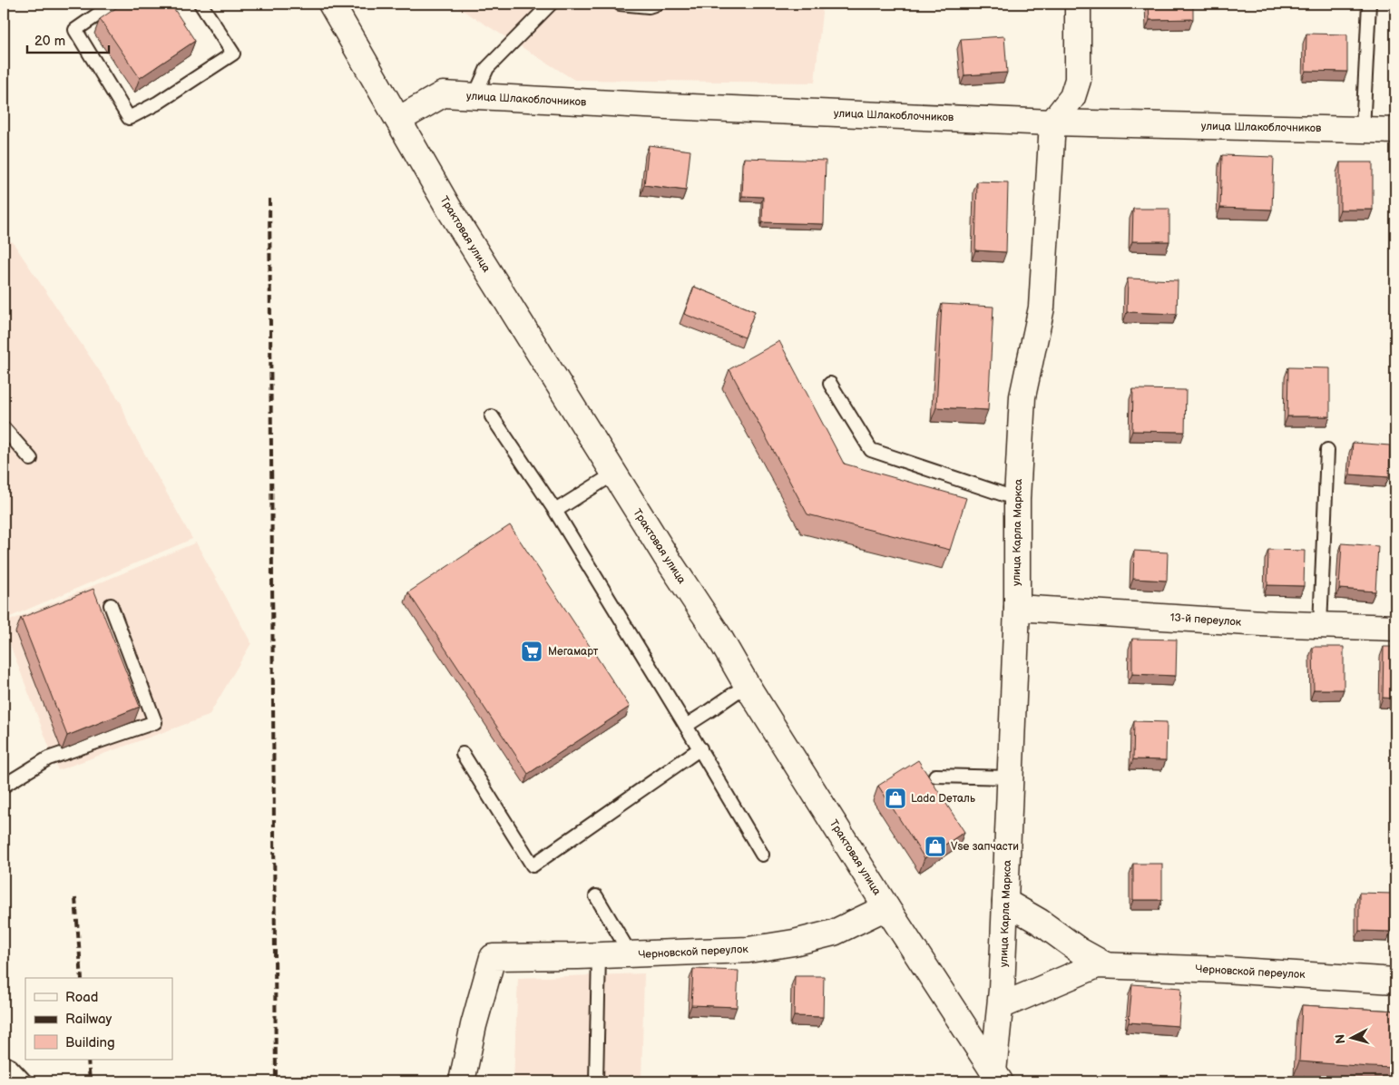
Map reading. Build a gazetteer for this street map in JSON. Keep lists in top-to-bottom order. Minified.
{"streets":{"street":["улица Шлакоблочников","Трактовая улица","улица Карла Маркса","13-й переулок","Черновской переулок"]},"crossings":[["улица Шлакоблочников","Трактовая улица"],["улица Шлакоблочников","улица Карла Маркса"],["Трактовая улица","улица Карла Маркса"],["Трактовая улица","Черновской переулок"],["улица Карла Маркса","13-й переулок"]],"places":{"supermarket":["Мегамарт"],"shop":["Lada Dеталь","Vse запчасти"]},"legend":["Road","Railway","Building"],"scale_bar":"20 m","north":"left"}
